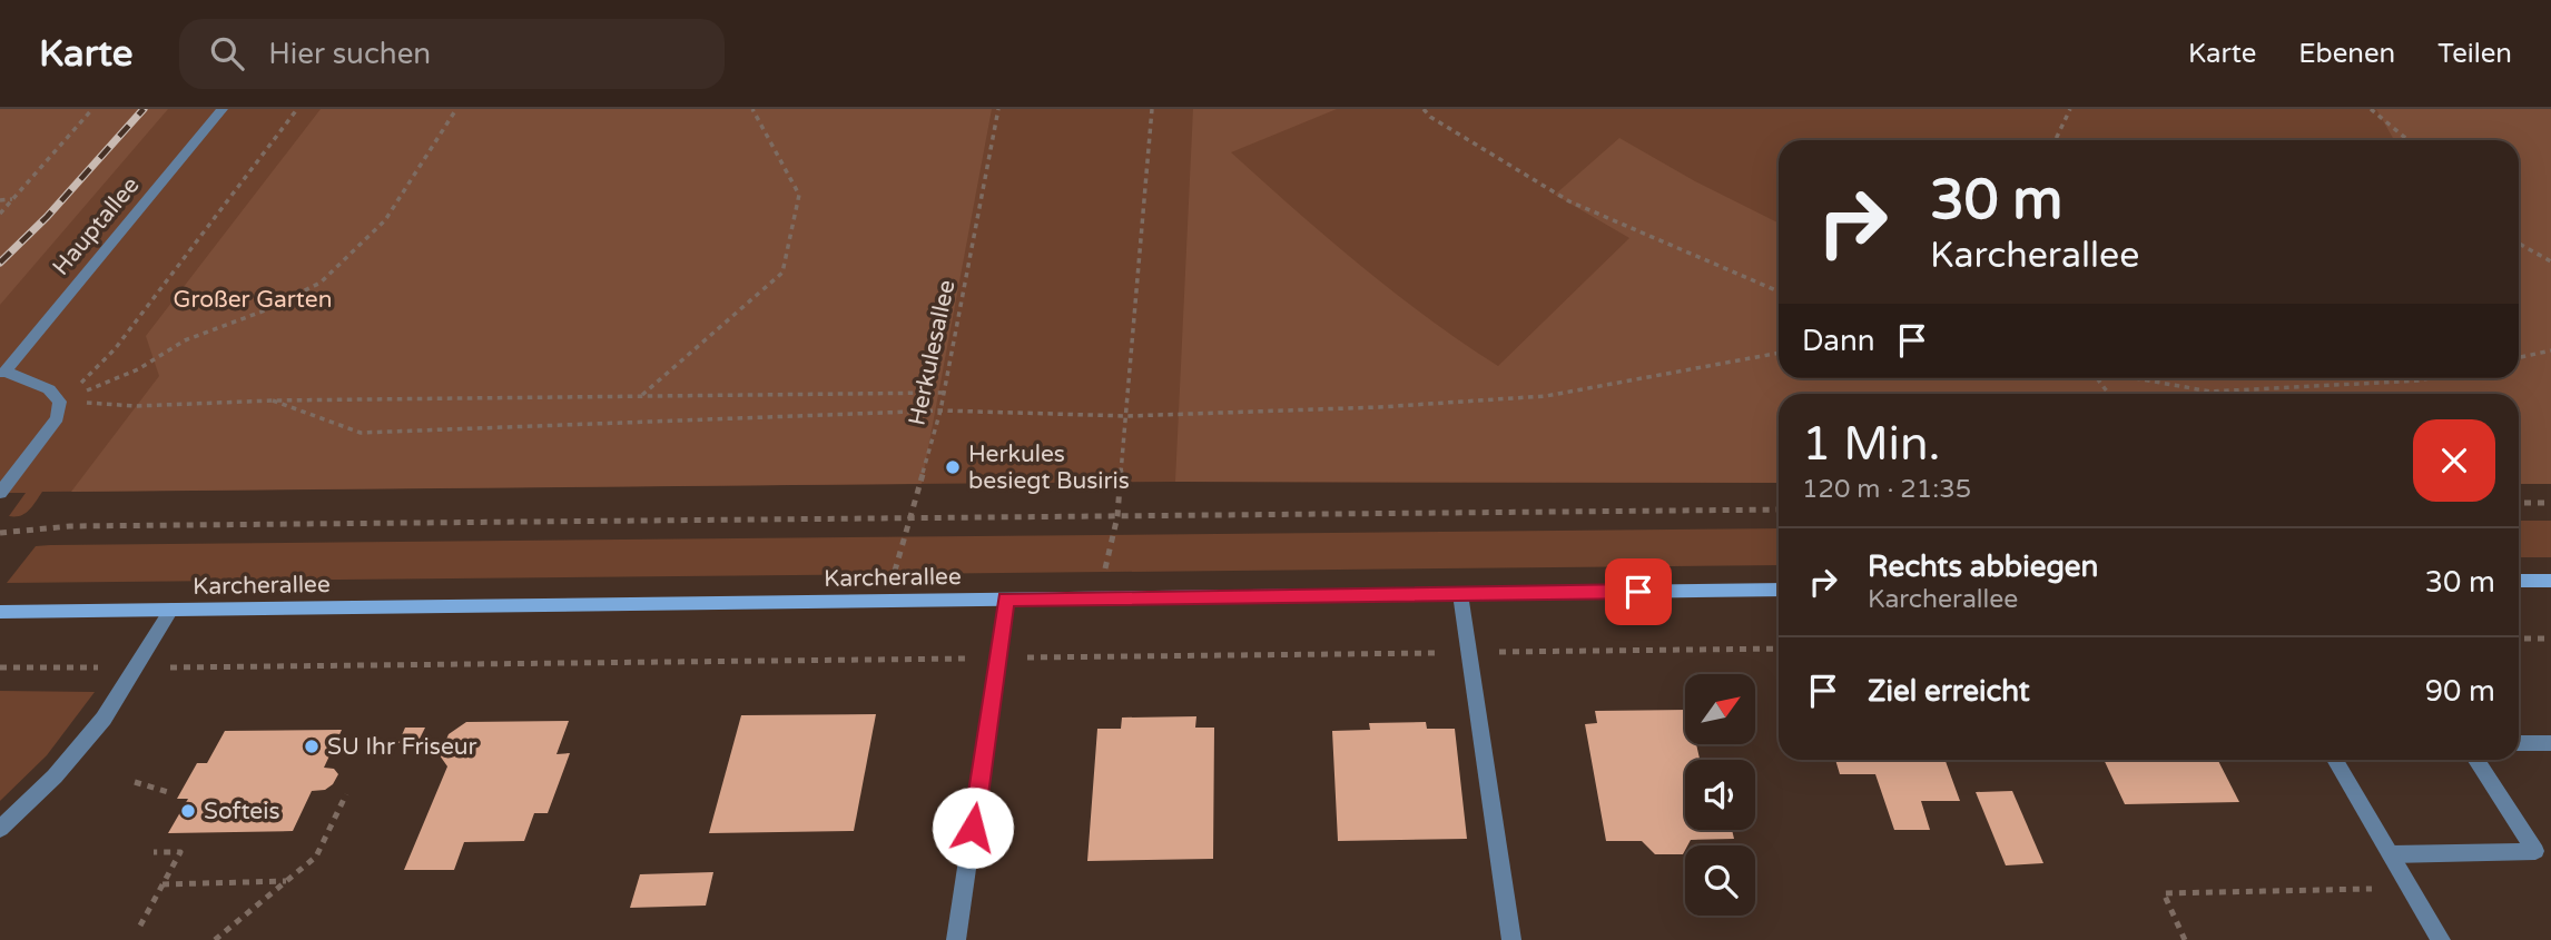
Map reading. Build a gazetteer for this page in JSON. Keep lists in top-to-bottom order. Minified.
{"streets":{"main road":["Karcherallee"],"street":["Hauptallee"],"path":["Herkulesallee"]},"crossings":[["Herkulesallee","Karcherallee"]],"parks":["Großer Garten"],"places":["Herkules besiegt Busiris","SU Ihr Friseur","Softeis"],"north":"top right","page":{"header":"Karte","search":"Hier suchen","nav":["Karte","Ebenen","Teilen"],"turn":["30 m","Karcherallee"],"then":"Dann","heading":["1 Min.","120 m · 21:35"],"list":[{"name":"Rechts abbiegen","note":"Karcherallee","value":"30 m"},{"name":"Ziel erreicht","value":"90 m"}]}}
